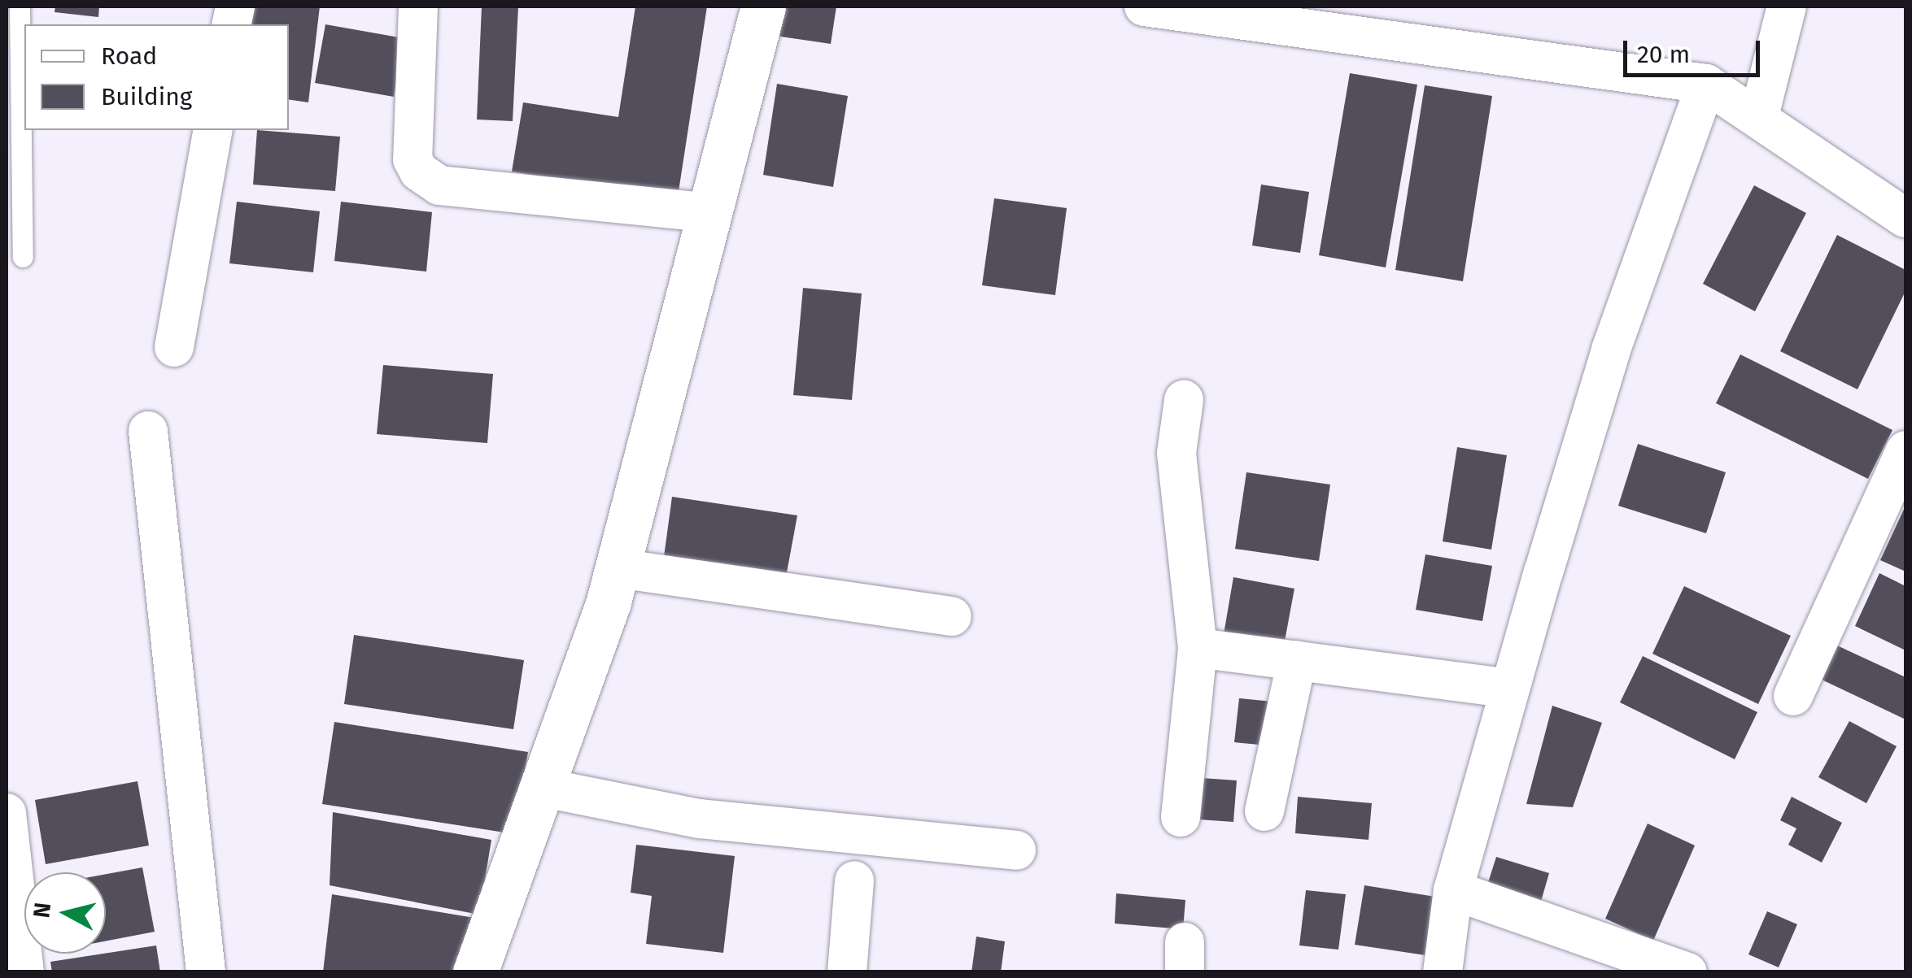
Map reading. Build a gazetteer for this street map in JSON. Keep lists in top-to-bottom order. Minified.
{"legend":["Road","Building"],"scale_bar":"20 m","north":"left"}
